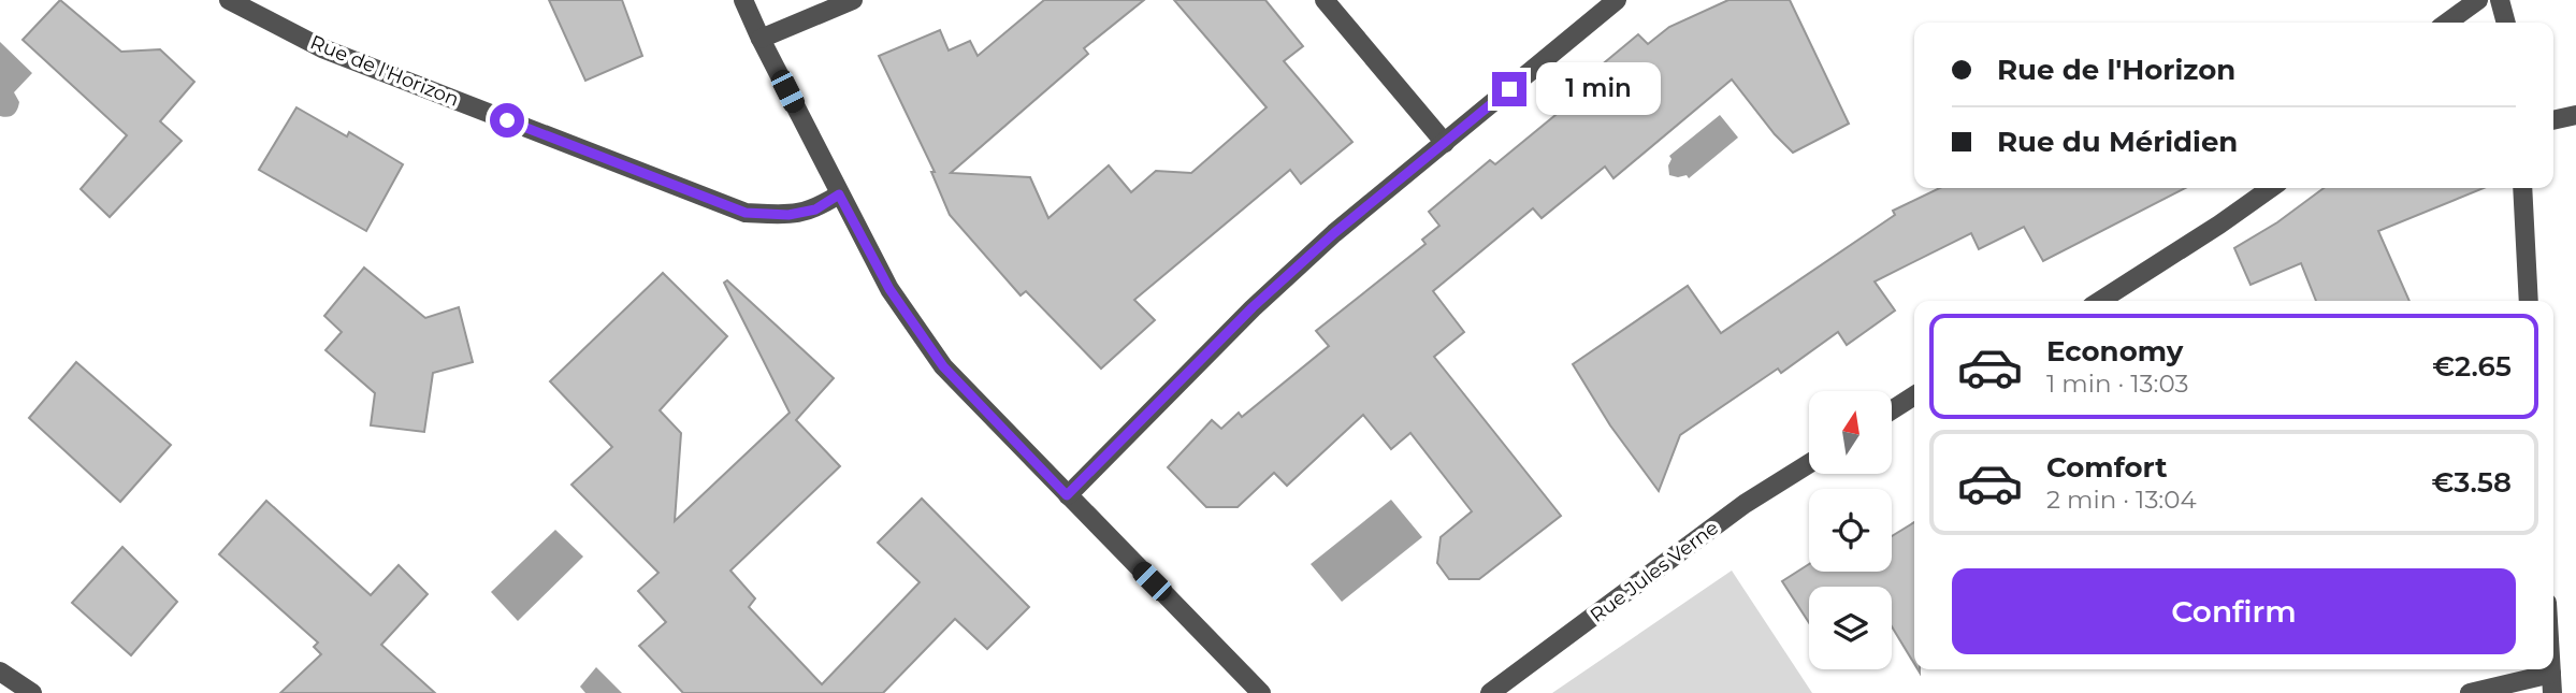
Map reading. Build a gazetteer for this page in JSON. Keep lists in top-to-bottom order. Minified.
{"streets":{"street":["Rue de l'Horizon","Rue Jules Verne"]},"north":"top","page":{"banner":["Rue de l'Horizon","Rue du Méridien"],"bubble":"1 min","list":[{"name":"Economy","note":"1 min · 13:03","value":"€2.65"},{"name":"Comfort","note":"2 min · 13:04","value":"€3.58"}],"buttons":"Confirm"}}
